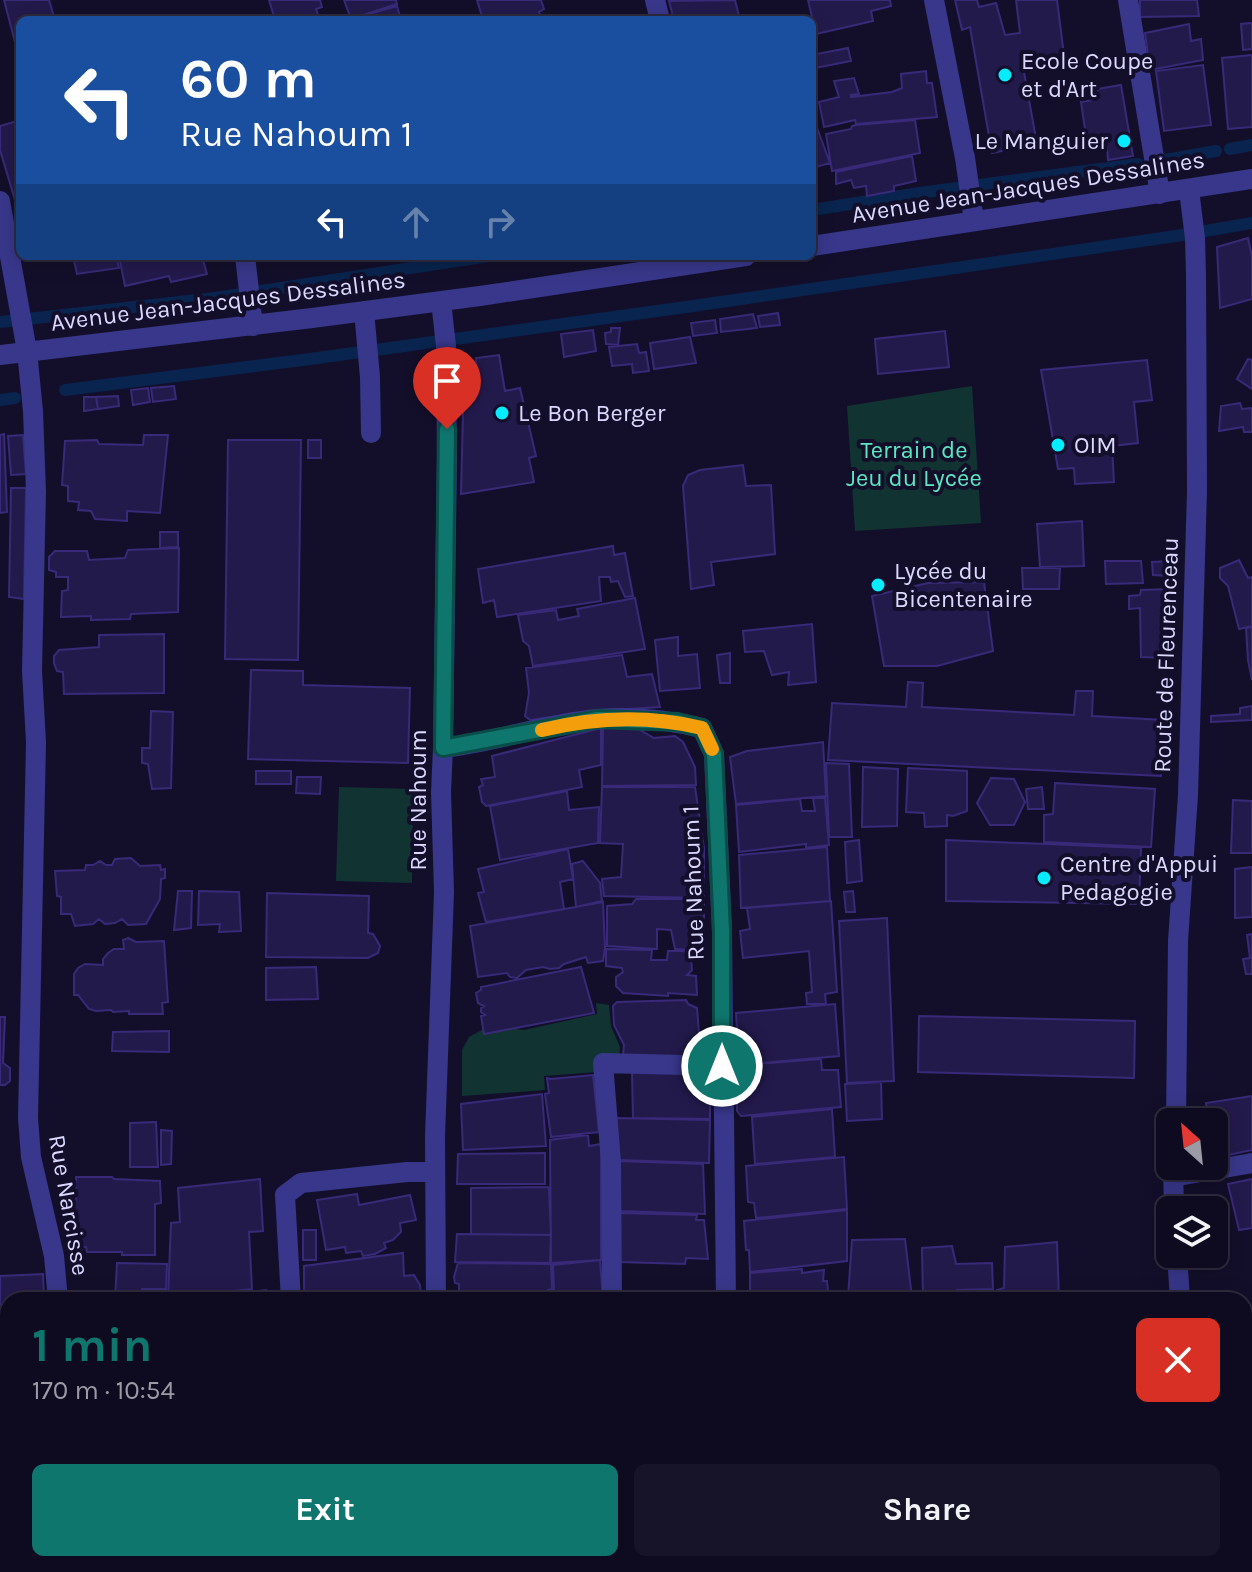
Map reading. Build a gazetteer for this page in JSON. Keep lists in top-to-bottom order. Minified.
{"streets":{"street":["Avenue Jean-Jacques Dessalines","Route de Fleurenceau","Rue Nahoum","Rue Nahoum 1","Rue Narcisse"]},"crossings":[["Avenue Jean-Jacques Dessalines","Route de Fleurenceau"],["Avenue Jean-Jacques Dessalines","Rue Nahoum"],["Avenue Jean-Jacques Dessalines","Rue Narcisse"],["Rue Nahoum","Rue Nahoum 1"]],"parks":["Terrain de Jeu du Lycée"],"places":["Ecole Coupe et d'Art","Le Manguier","Le Bon Berger","OIM","Lycée du Bicentenaire","Centre d'Appui Pedagogie"],"north":"top left","page":{"turn":["60 m","Rue Nahoum 1"],"heading":["1 min","170 m · 10:54"],"buttons":["Exit","Share"]}}
